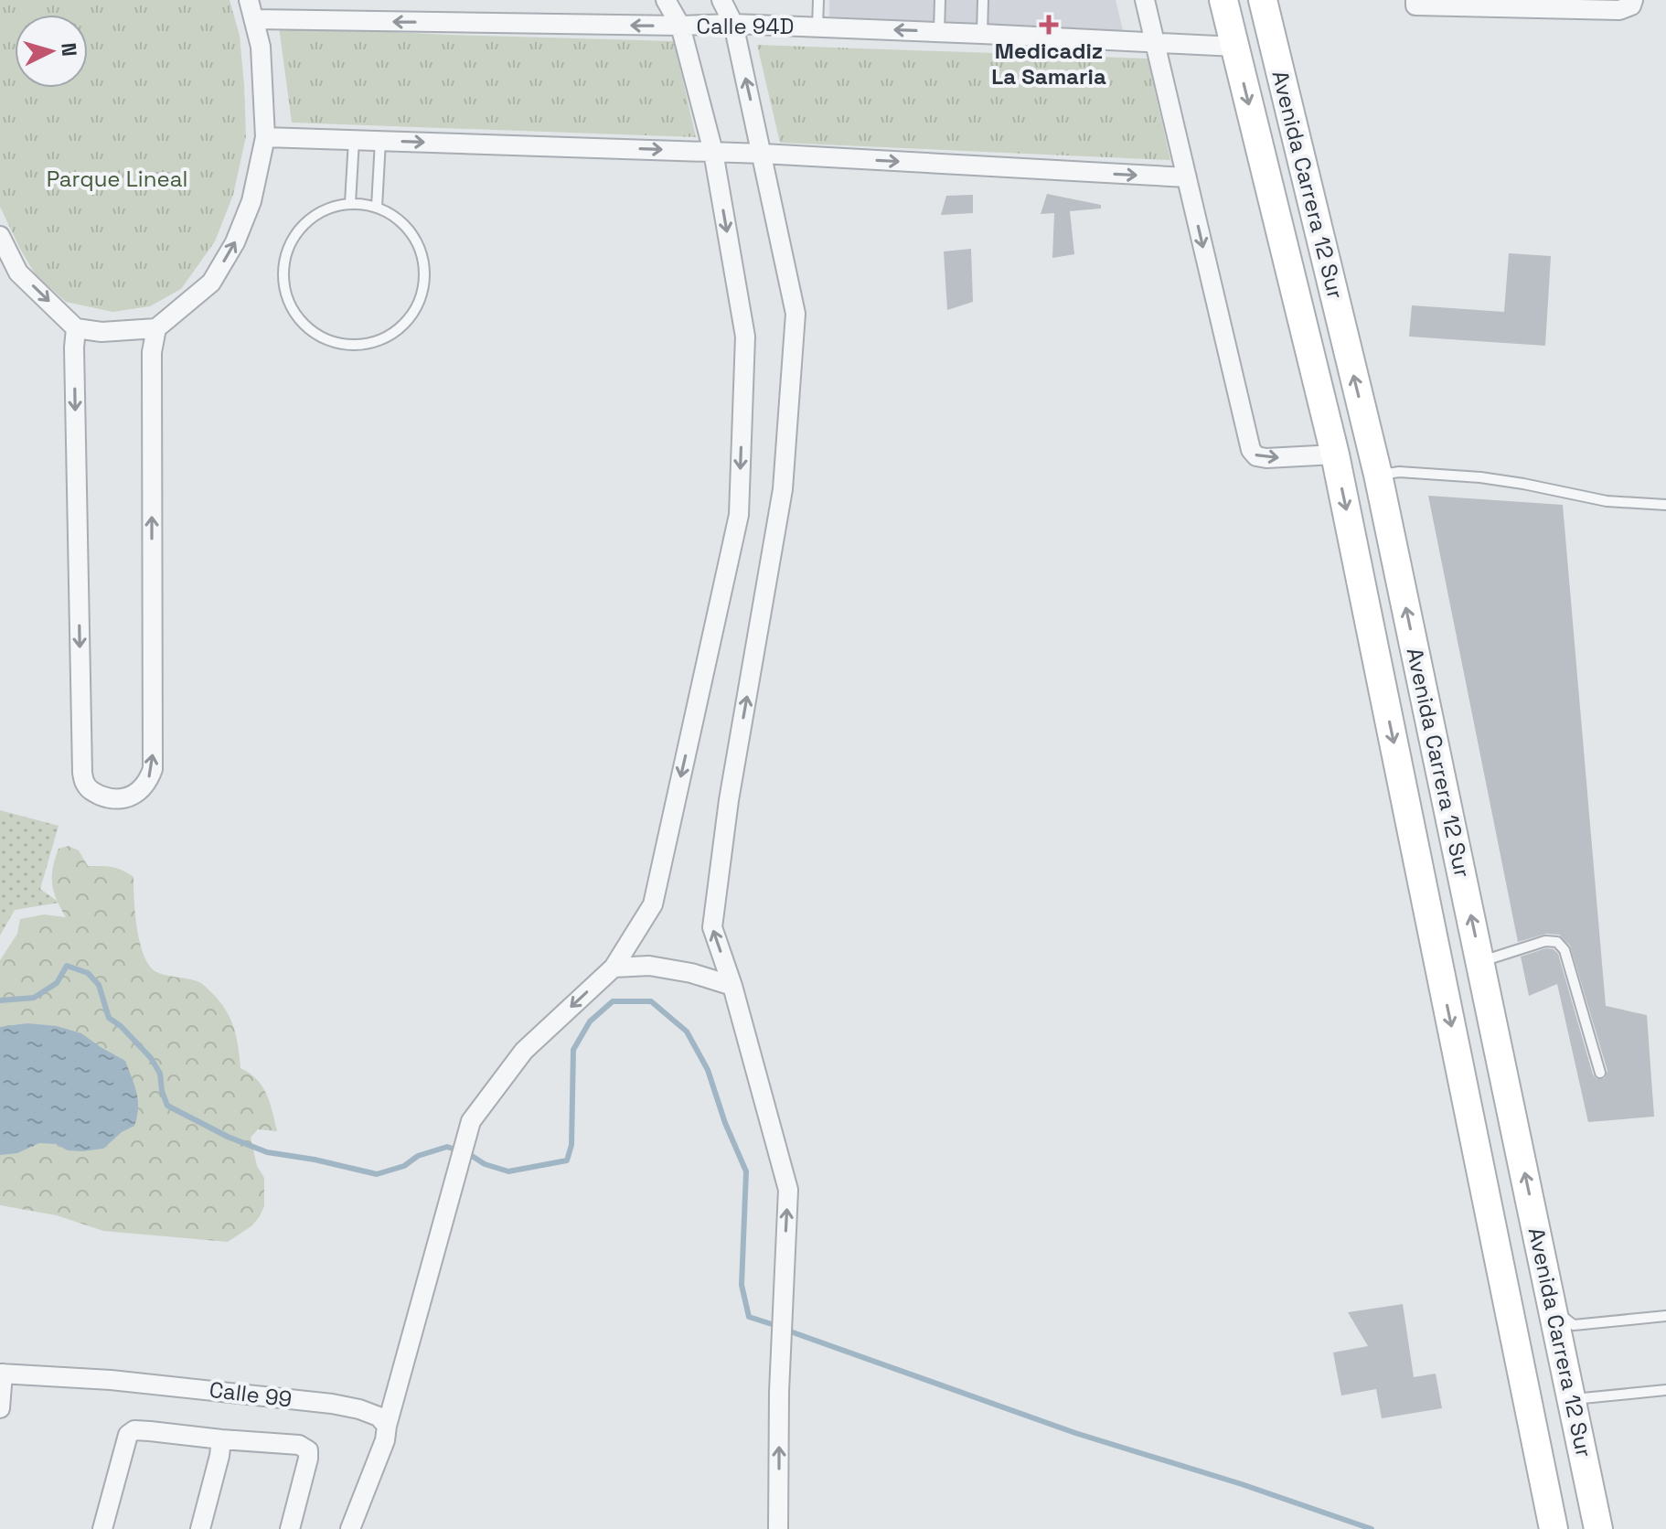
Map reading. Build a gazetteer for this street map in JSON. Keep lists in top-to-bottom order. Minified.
{"streets":{"street":["Calle 94D","Avenida Carrera 12 Sur","Calle 99"]},"crossings":[["Calle 94D","Avenida Carrera 12 Sur"]],"parks":["Parque Lineal"],"places":{"health":["Medicadiz La Samaria"]},"north":"right"}
